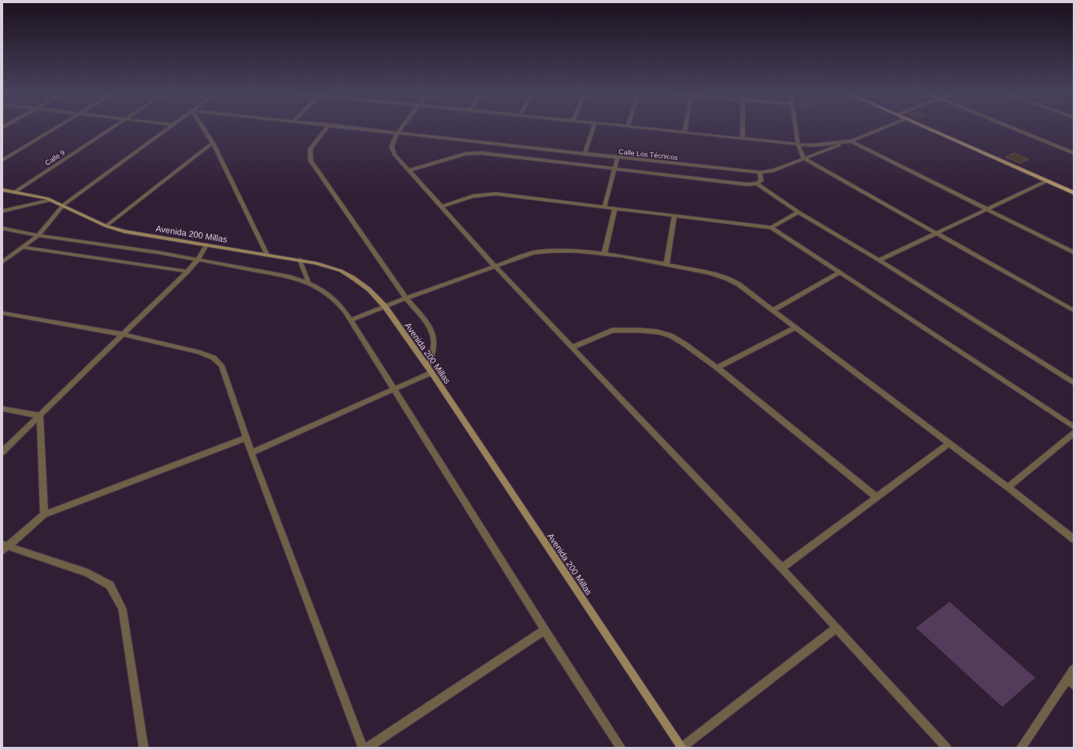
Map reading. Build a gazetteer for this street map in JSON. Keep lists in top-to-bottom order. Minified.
{"streets":{"main road":["Avenida 200 Millas"],"street":["Calle Los Técnicos","Calle 9"]},"crossings":[["Calle 9","Avenida 200 Millas"]]}
